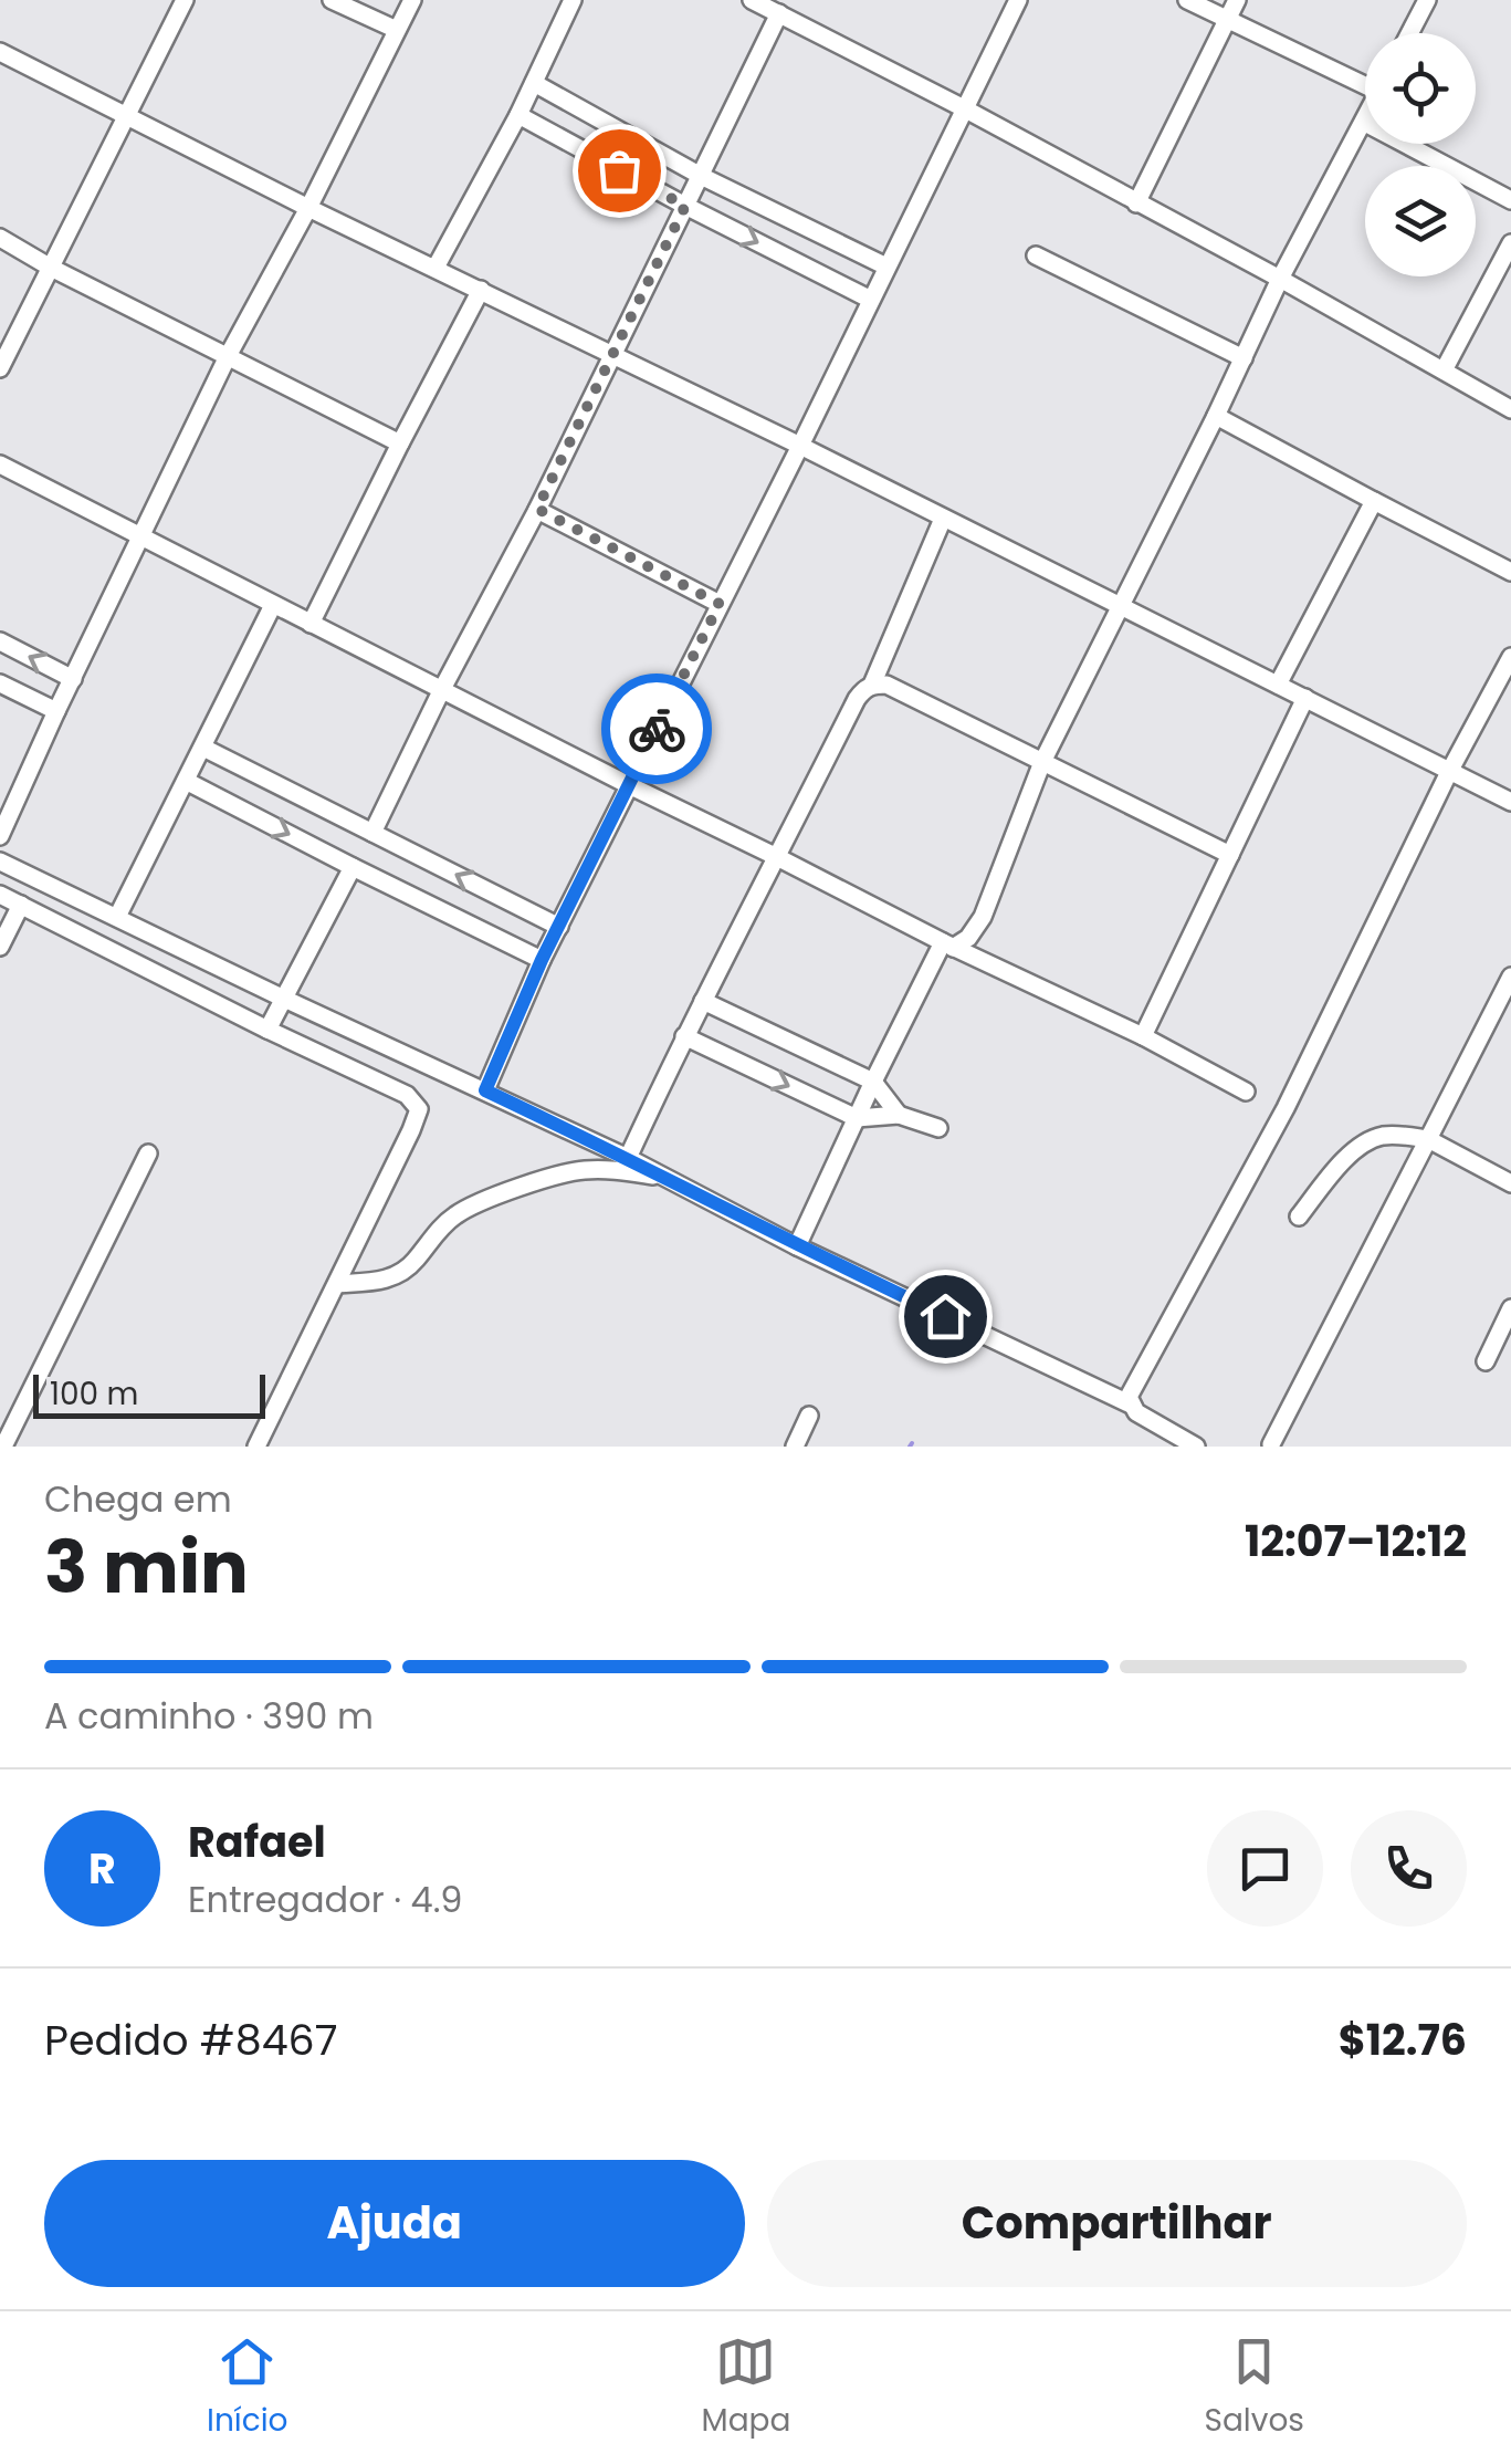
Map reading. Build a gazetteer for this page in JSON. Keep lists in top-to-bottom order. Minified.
{"scale_bar":"100 m","page":{"scale":"100 m","heading":["3 min","Chega em","12:07–12:12"],"panel":["Rafael","Entregador · 4.9","Pedido #8467","$12.76"],"bar":"A caminho · 390 m","round":"R","buttons":["Ajuda","Compartilhar"],"tabs":["Início","Mapa","Salvos"]}}
